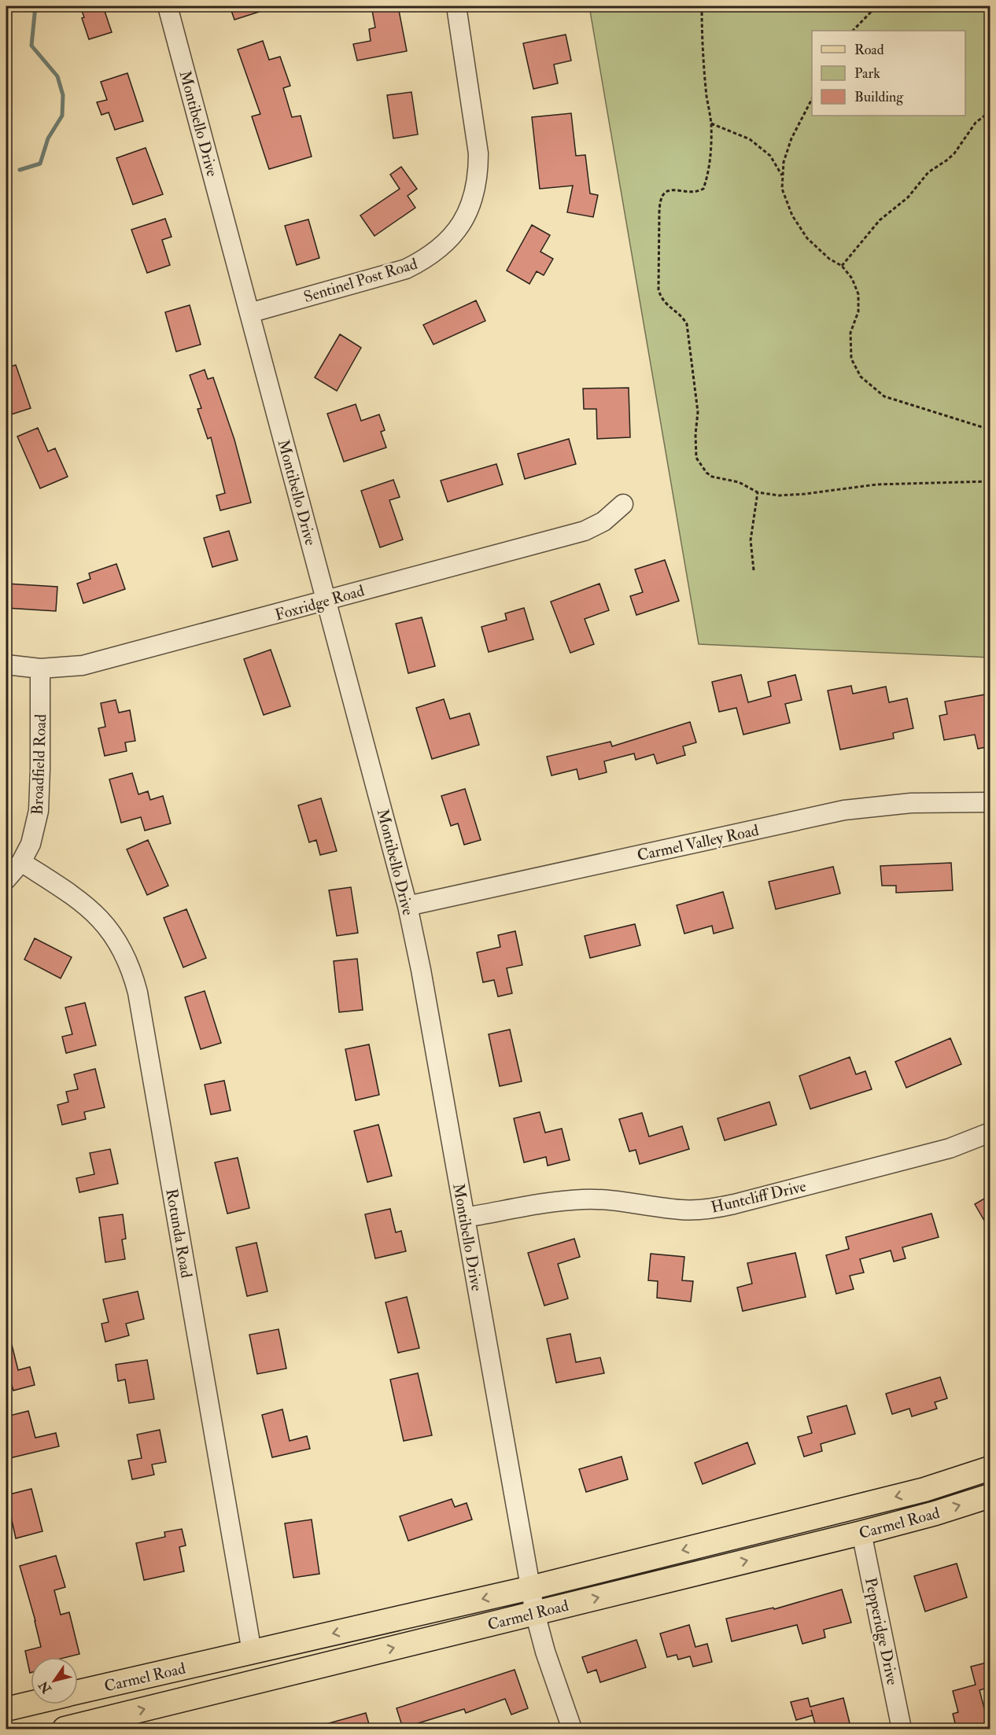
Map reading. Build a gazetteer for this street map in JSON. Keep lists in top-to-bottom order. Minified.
{"streets":{"main road":["Carmel Road"],"street":["Montibello Drive","Sentinel Post Road","Foxridge Road","Broadfield Road","Carmel Valley Road","Huntcliff Drive","Rotunda Road","Pepperidge Drive"]},"crossings":[["Montibello Drive","Sentinel Post Road"],["Montibello Drive","Foxridge Road"],["Montibello Drive","Carmel Valley Road"],["Montibello Drive","Huntcliff Drive"],["Montibello Drive","Carmel Road"],["Foxridge Road","Broadfield Road"],["Broadfield Road","Rotunda Road"],["Rotunda Road","Carmel Road"],["Carmel Road","Pepperidge Drive"]],"legend":["Road","Park","Building"],"north":"bottom left"}
